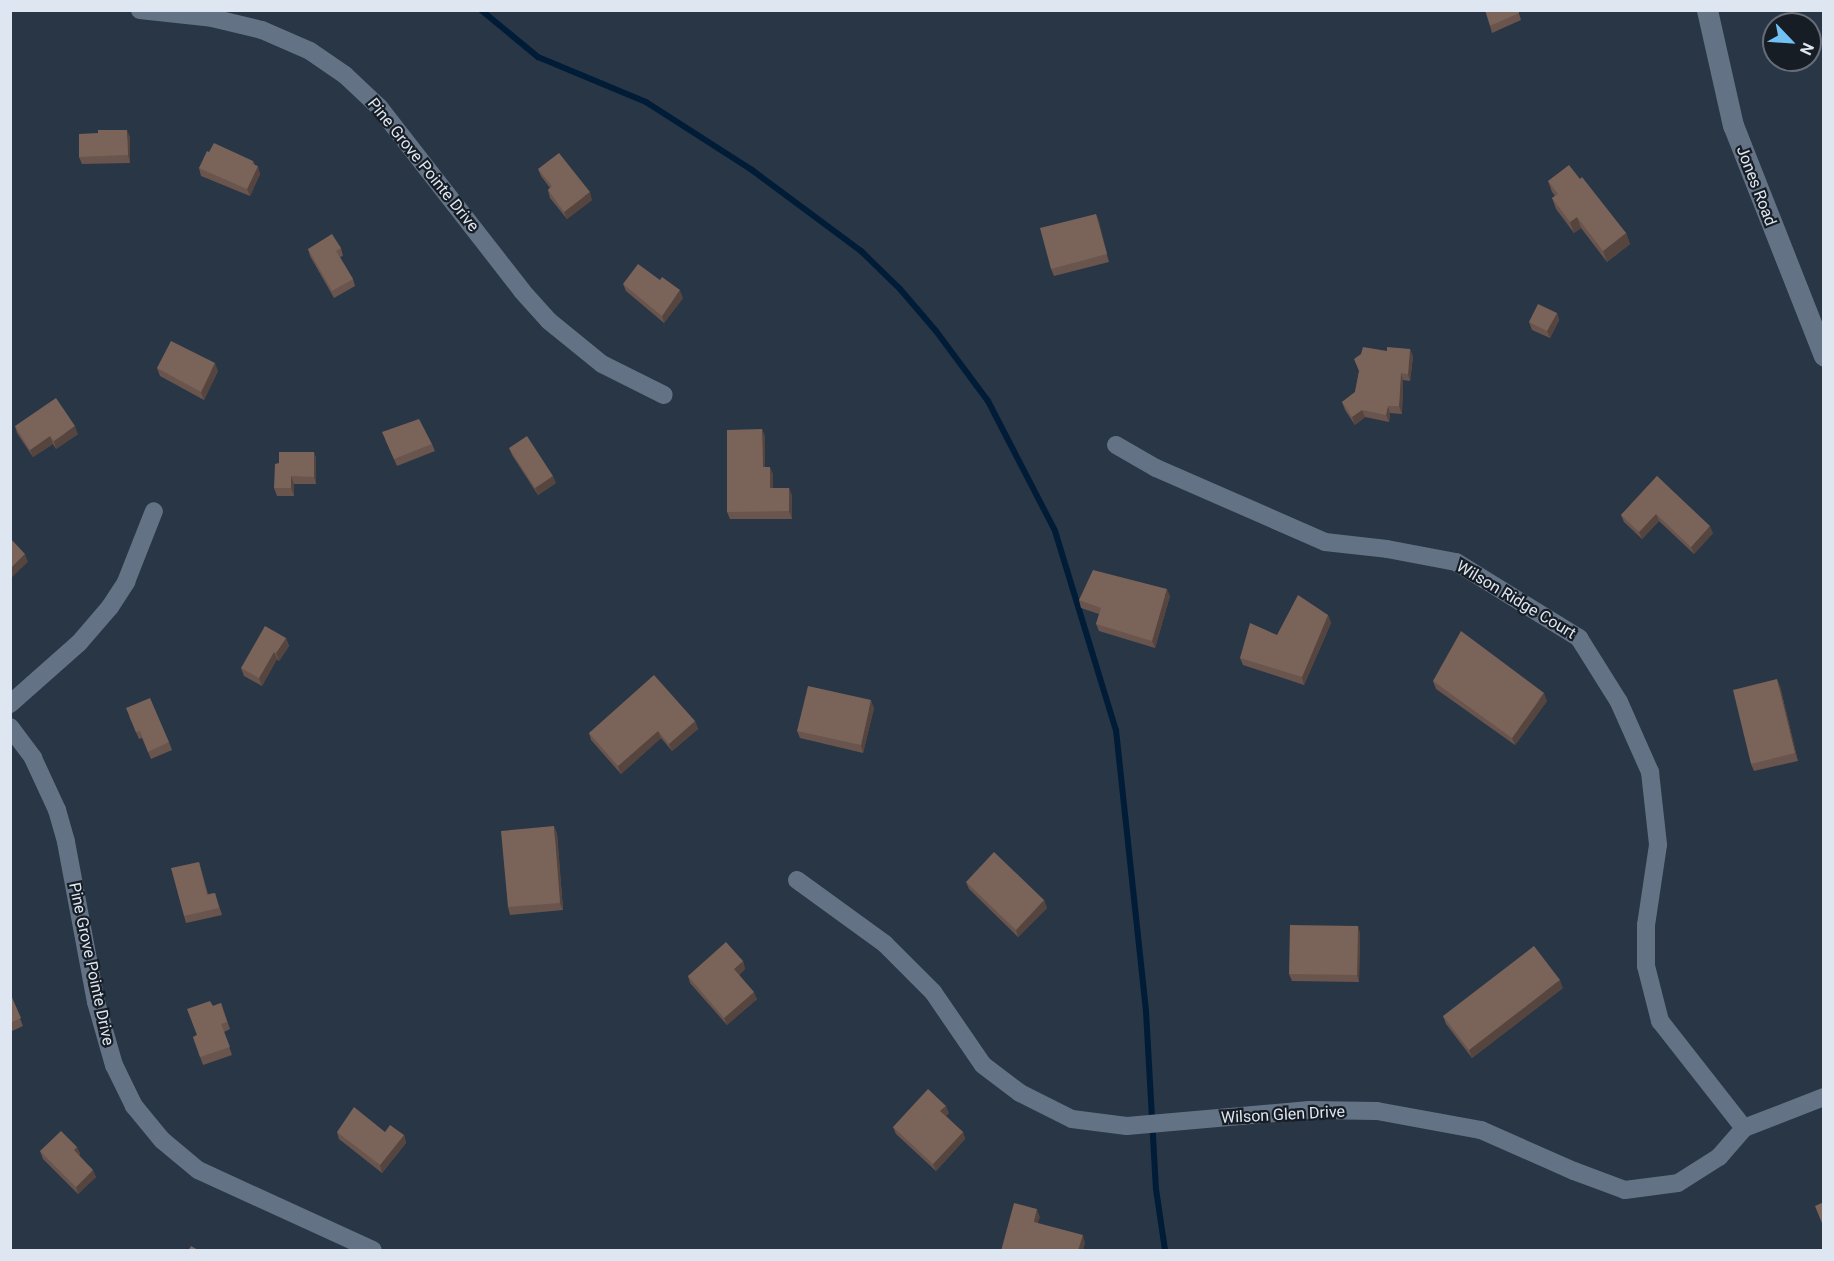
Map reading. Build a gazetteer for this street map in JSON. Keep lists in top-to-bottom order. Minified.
{"streets":{"street":["Pine Grove Pointe Drive","Jones Road","Wilson Ridge Court","Wilson Glen Drive"]},"crossings":[["Wilson Ridge Court","Wilson Glen Drive"]],"north":"bottom right"}
